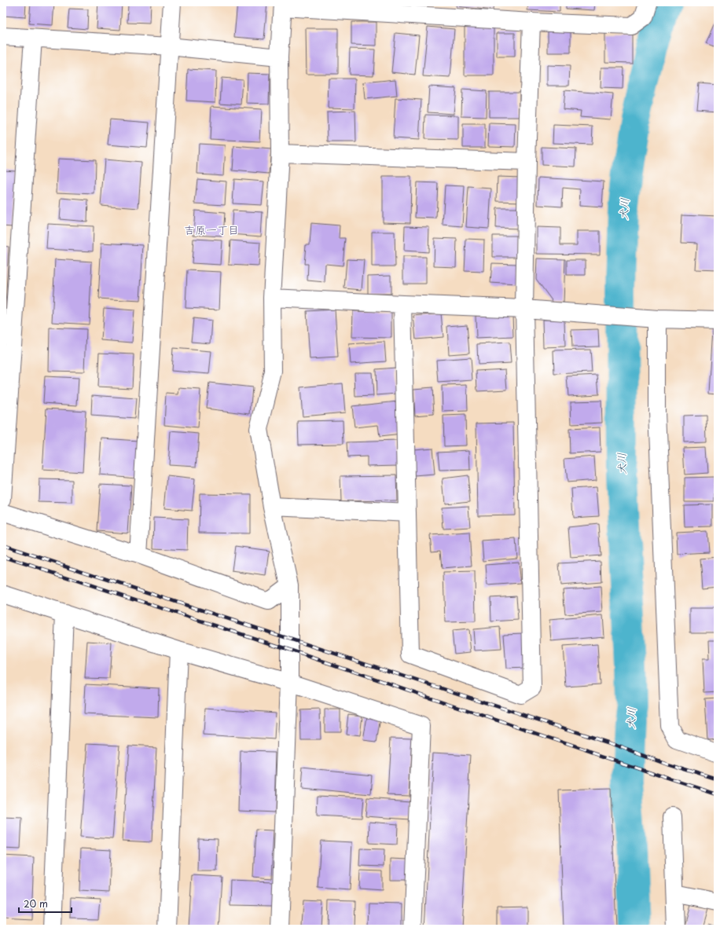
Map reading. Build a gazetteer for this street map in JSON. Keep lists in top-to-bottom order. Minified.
{"districts":["吉原一丁目"],"water":["犬川"],"scale_bar":"20 m"}
